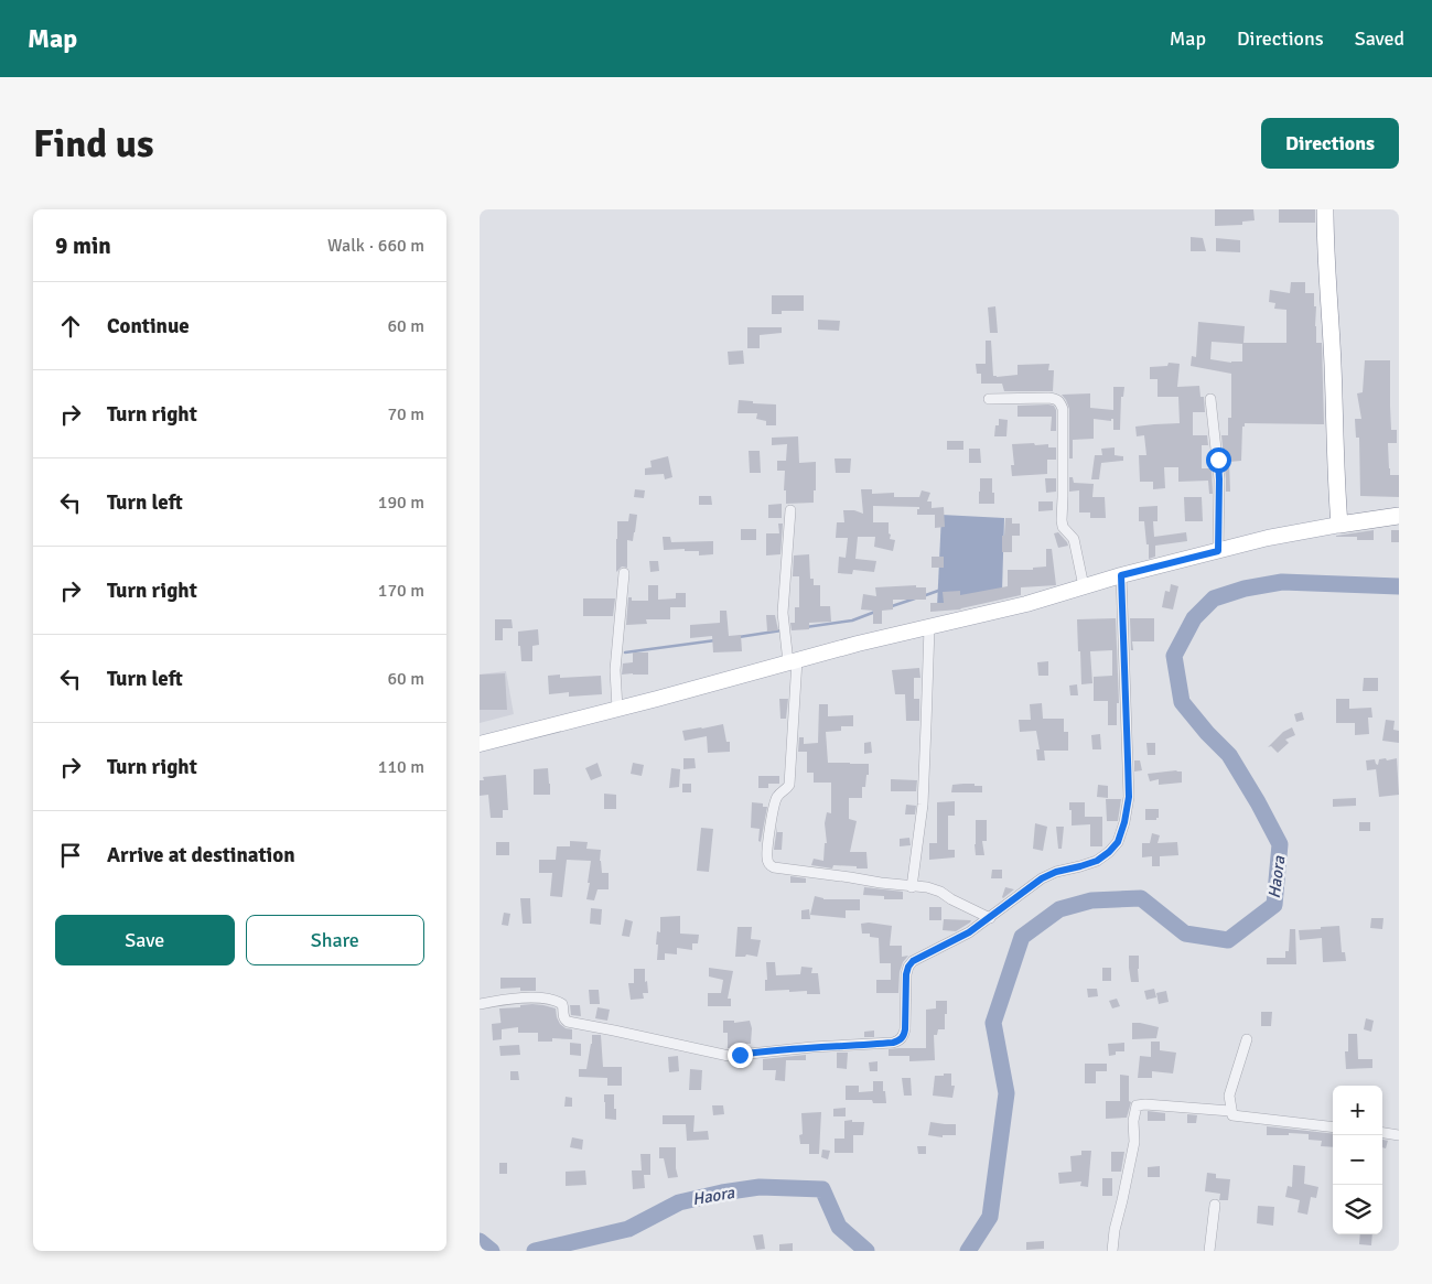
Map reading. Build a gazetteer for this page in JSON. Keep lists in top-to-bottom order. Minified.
{"water":["Haora"],"page":{"header":"Map","nav":["Map","Directions","Saved"],"buttons":["Directions",["Save","Share"]],"title":"Find us","heading":["9 min","Walk · 660 m"],"list":[["Continue","60 m"],["Turn right","70 m"],["Turn left","190 m"],["Turn right","170 m"],["Turn left","60 m"],["Turn right","110 m"],"Arrive at destination"],"map_buttons":["+","−"]}}
